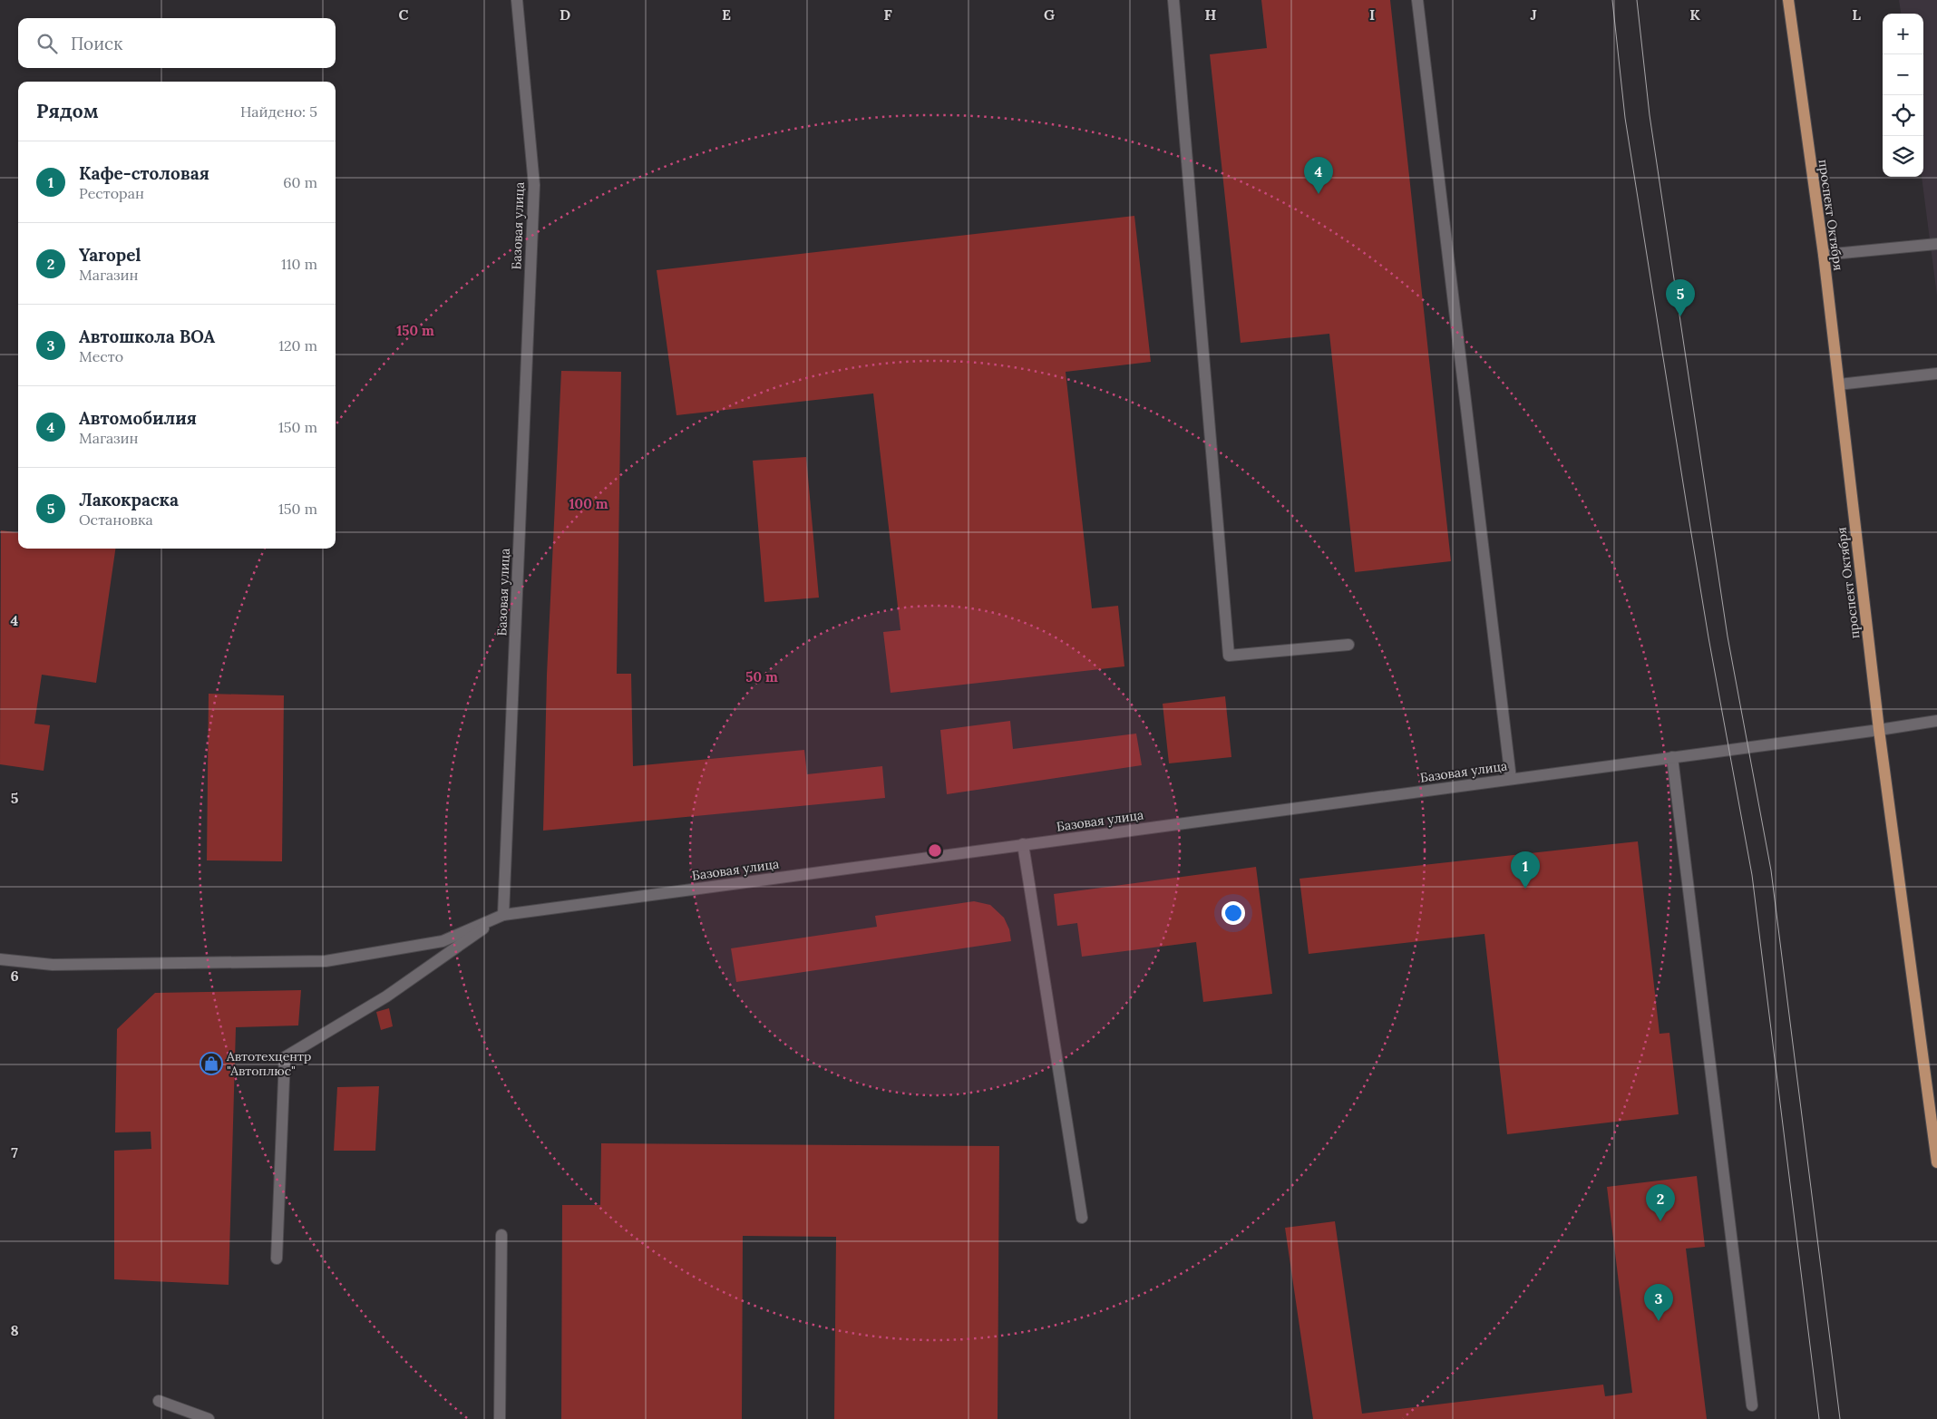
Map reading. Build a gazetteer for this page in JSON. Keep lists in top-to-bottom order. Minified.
{"streets":{"main road":["проспект Октября"],"street":["Базовая улица"]},"crossings":[["проспект Октября","Базовая улица"]],"places":{"shop":["Автотехцентр \"Автоплюс\""]},"page":{"map_buttons":["+","−"],"search":"Поиск","heading":["Рядом","Найдено: 5"],"list":[{"mark":"1","name":"Кафе-столовая","note":"Ресторан","value":"60 m"},{"mark":"2","name":"Yaropel","note":"Магазин","value":"110 m"},{"mark":"3","name":"Автошкола ВОА","note":"Место","value":"120 m"},{"mark":"4","name":"Автомобилия","note":"Магазин","value":"150 m"},{"mark":"5","name":"Лакокраска","note":"Остановка","value":"150 m"}],"pins":["4","5","1","2","3"]},"grid":{"columns":["C","D","E","F","G","H","I","J","K","L"],"rows":["4","5","6","7","8"]},"rings":["150 m","100 m","50 m"]}
